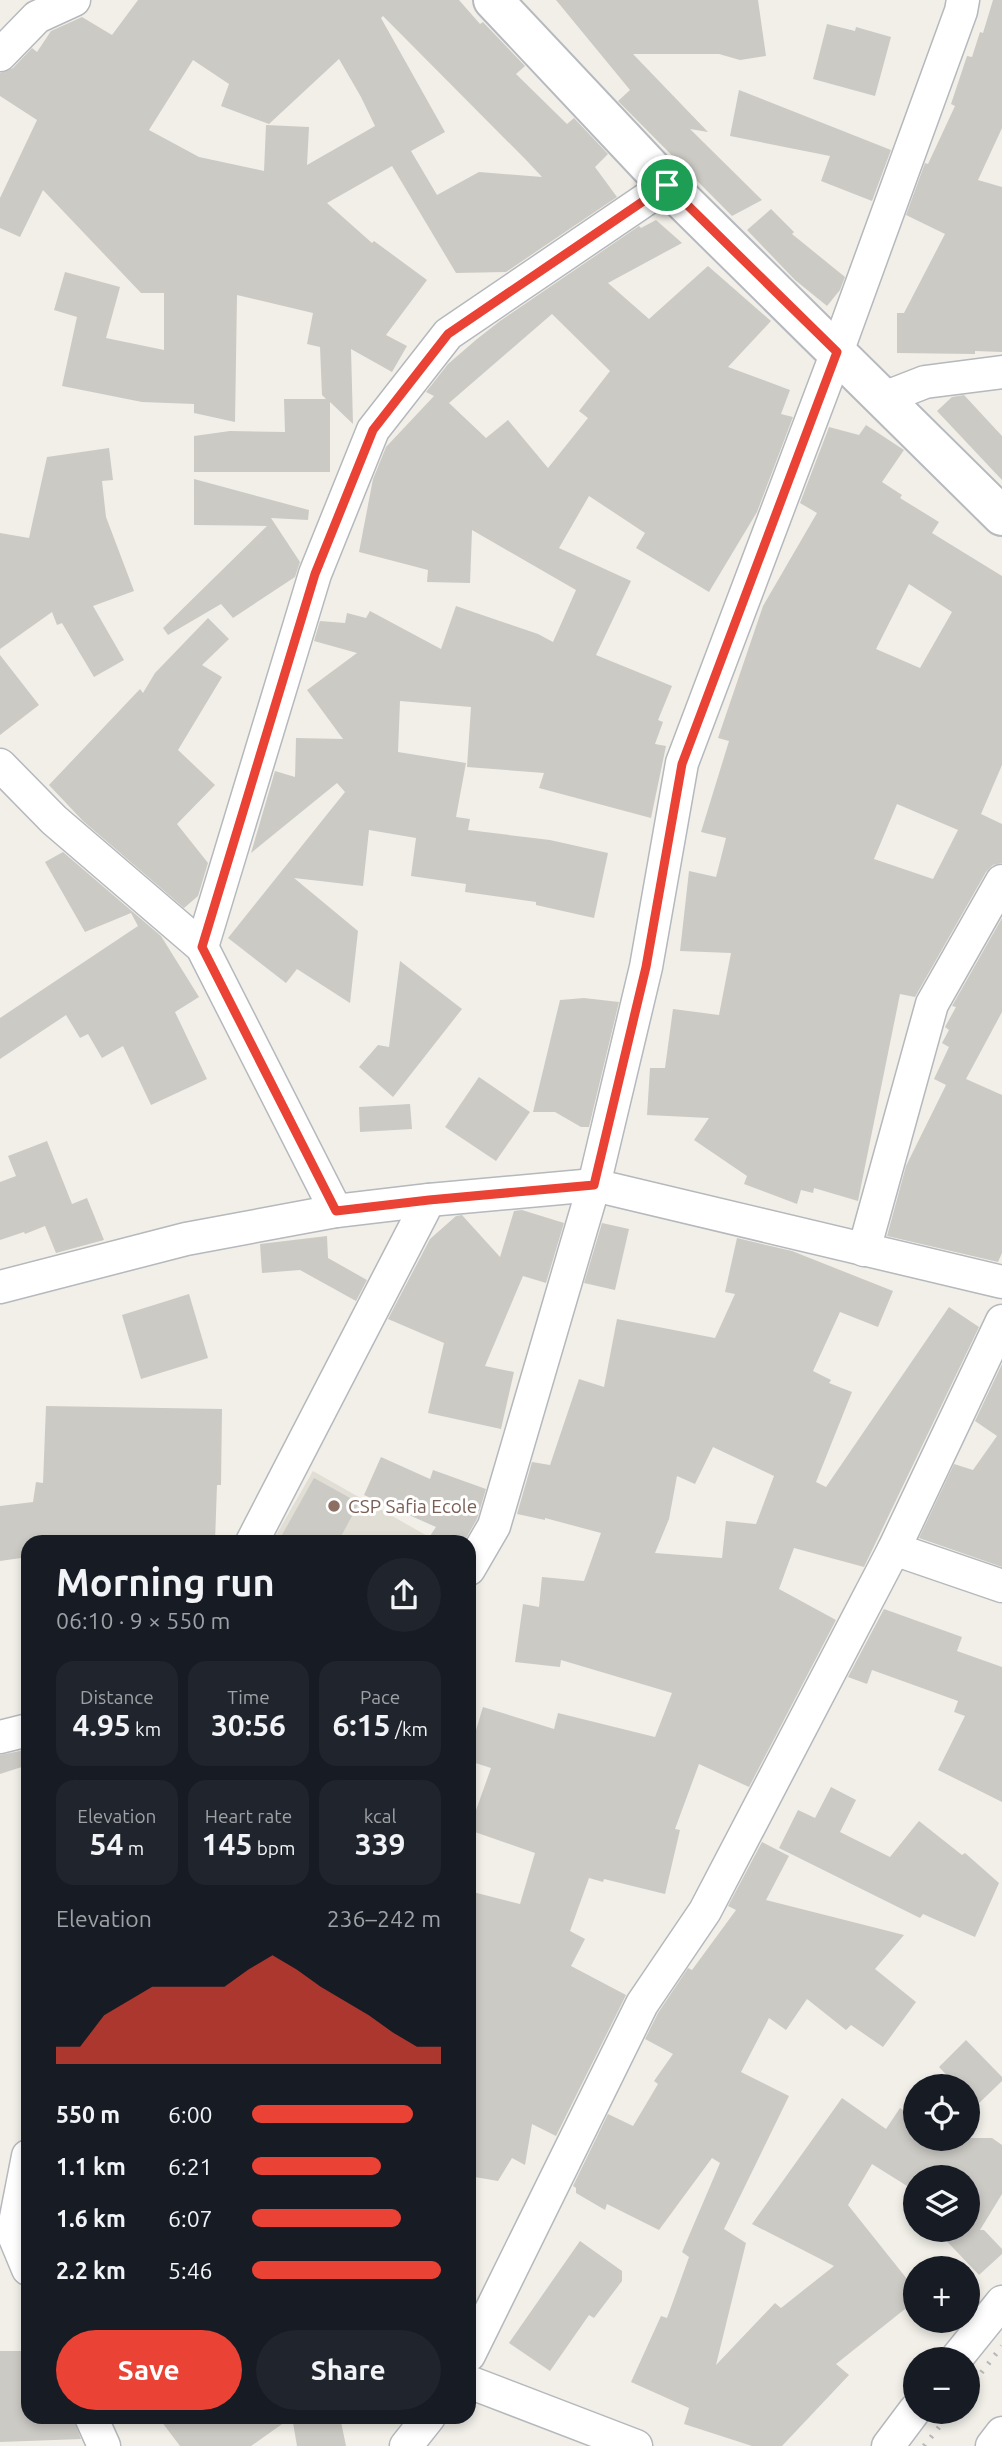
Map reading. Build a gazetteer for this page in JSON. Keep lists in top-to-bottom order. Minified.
{"places":["CSP Safia Ecole"],"page":{"heading":["Morning run","06:10 · 9 × 550 m"],"stats":[["Distance","4.95 km"],["Time","30:56"],["Pace","6:15 /km"],["Elevation","54 m"],["Heart rate","145 bpm"],["kcal","339"]],"chart":["Elevation","236–242 m"],"map_buttons":["+","−"],"list":[{"name":"550 m","note":"6:00"},{"name":"1.1 km","note":"6:21"},{"name":"1.6 km","note":"6:07"},{"name":"2.2 km","note":"5:46"}],"buttons":["Save","Share"]}}
